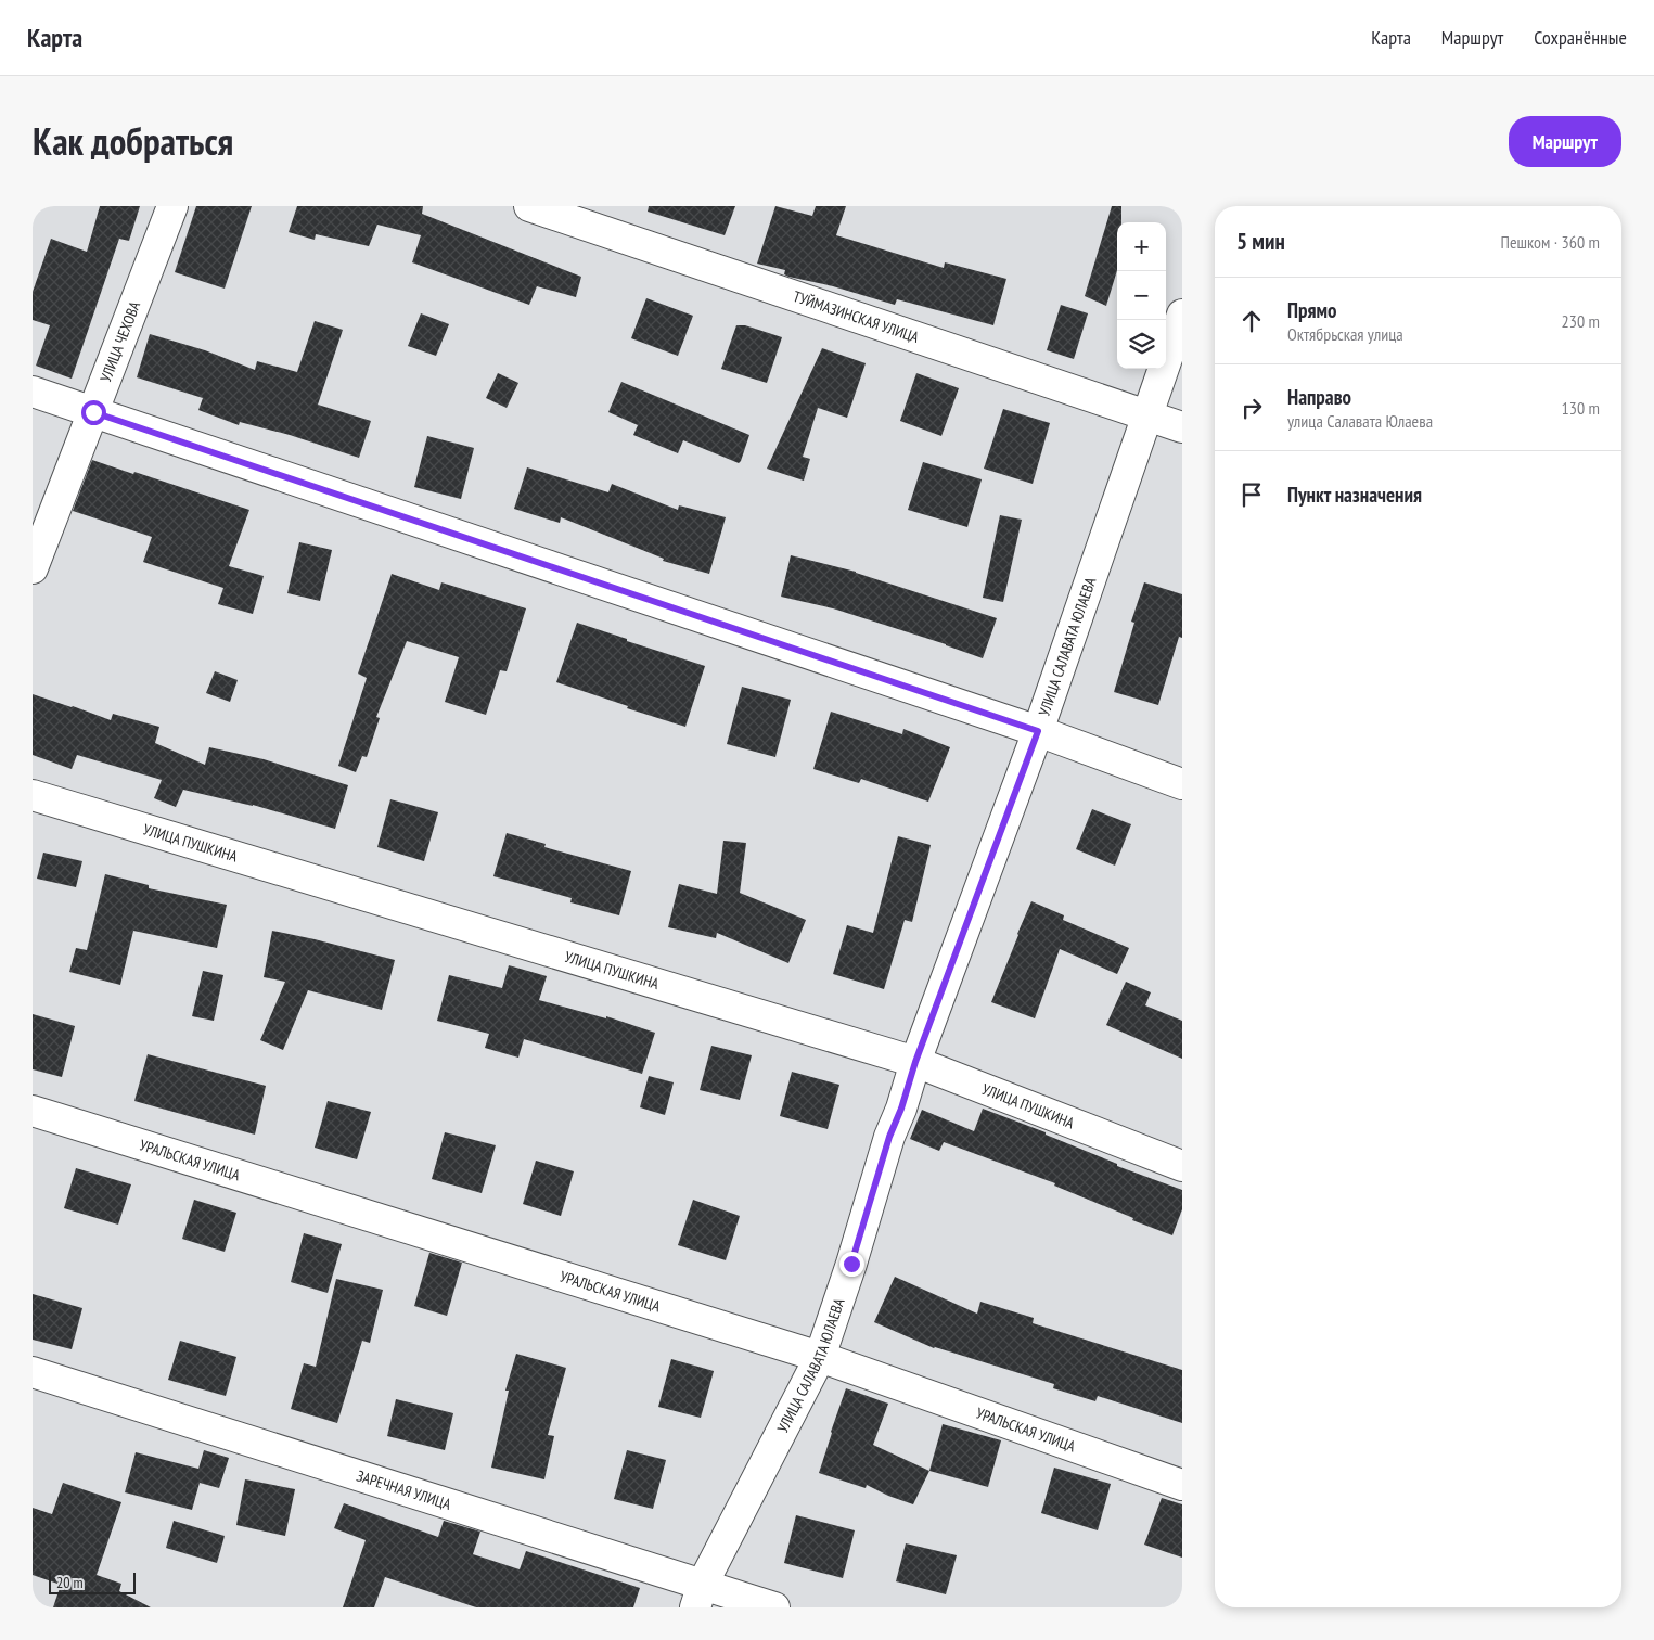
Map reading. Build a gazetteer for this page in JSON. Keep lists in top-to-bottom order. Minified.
{"streets":{"street":["ТУЙМАЗИНСКАЯ УЛИЦА","УЛИЦА ЧЕХОВА","УЛИЦА САЛАВАТА ЮЛАЕВА","УЛИЦА ПУШКИНА","УРАЛЬСКАЯ УЛИЦА","ЗАРЕЧНАЯ УЛИЦА"]},"crossings":[["ТУЙМАЗИНСКАЯ УЛИЦА","УЛИЦА САЛАВАТА ЮЛАЕВА"],["УЛИЦА САЛАВАТА ЮЛАЕВА","УЛИЦА ПУШКИНА"],["УЛИЦА САЛАВАТА ЮЛАЕВА","УРАЛЬСКАЯ УЛИЦА"],["УЛИЦА САЛАВАТА ЮЛАЕВА","ЗАРЕЧНАЯ УЛИЦА"]],"scale_bar":"20 m","page":{"header":"Карта","nav":["Карта","Маршрут","Сохранённые"],"title":"Как добраться","buttons":"Маршрут","heading":["5 мин","Пешком · 360 m"],"map_buttons":["+","−"],"list":[["Прямо","Октябрьская улица","230 m"],["Направо","улица Салавата Юлаева","130 m"],"Пункт назначения"],"scale":"20 m"}}
